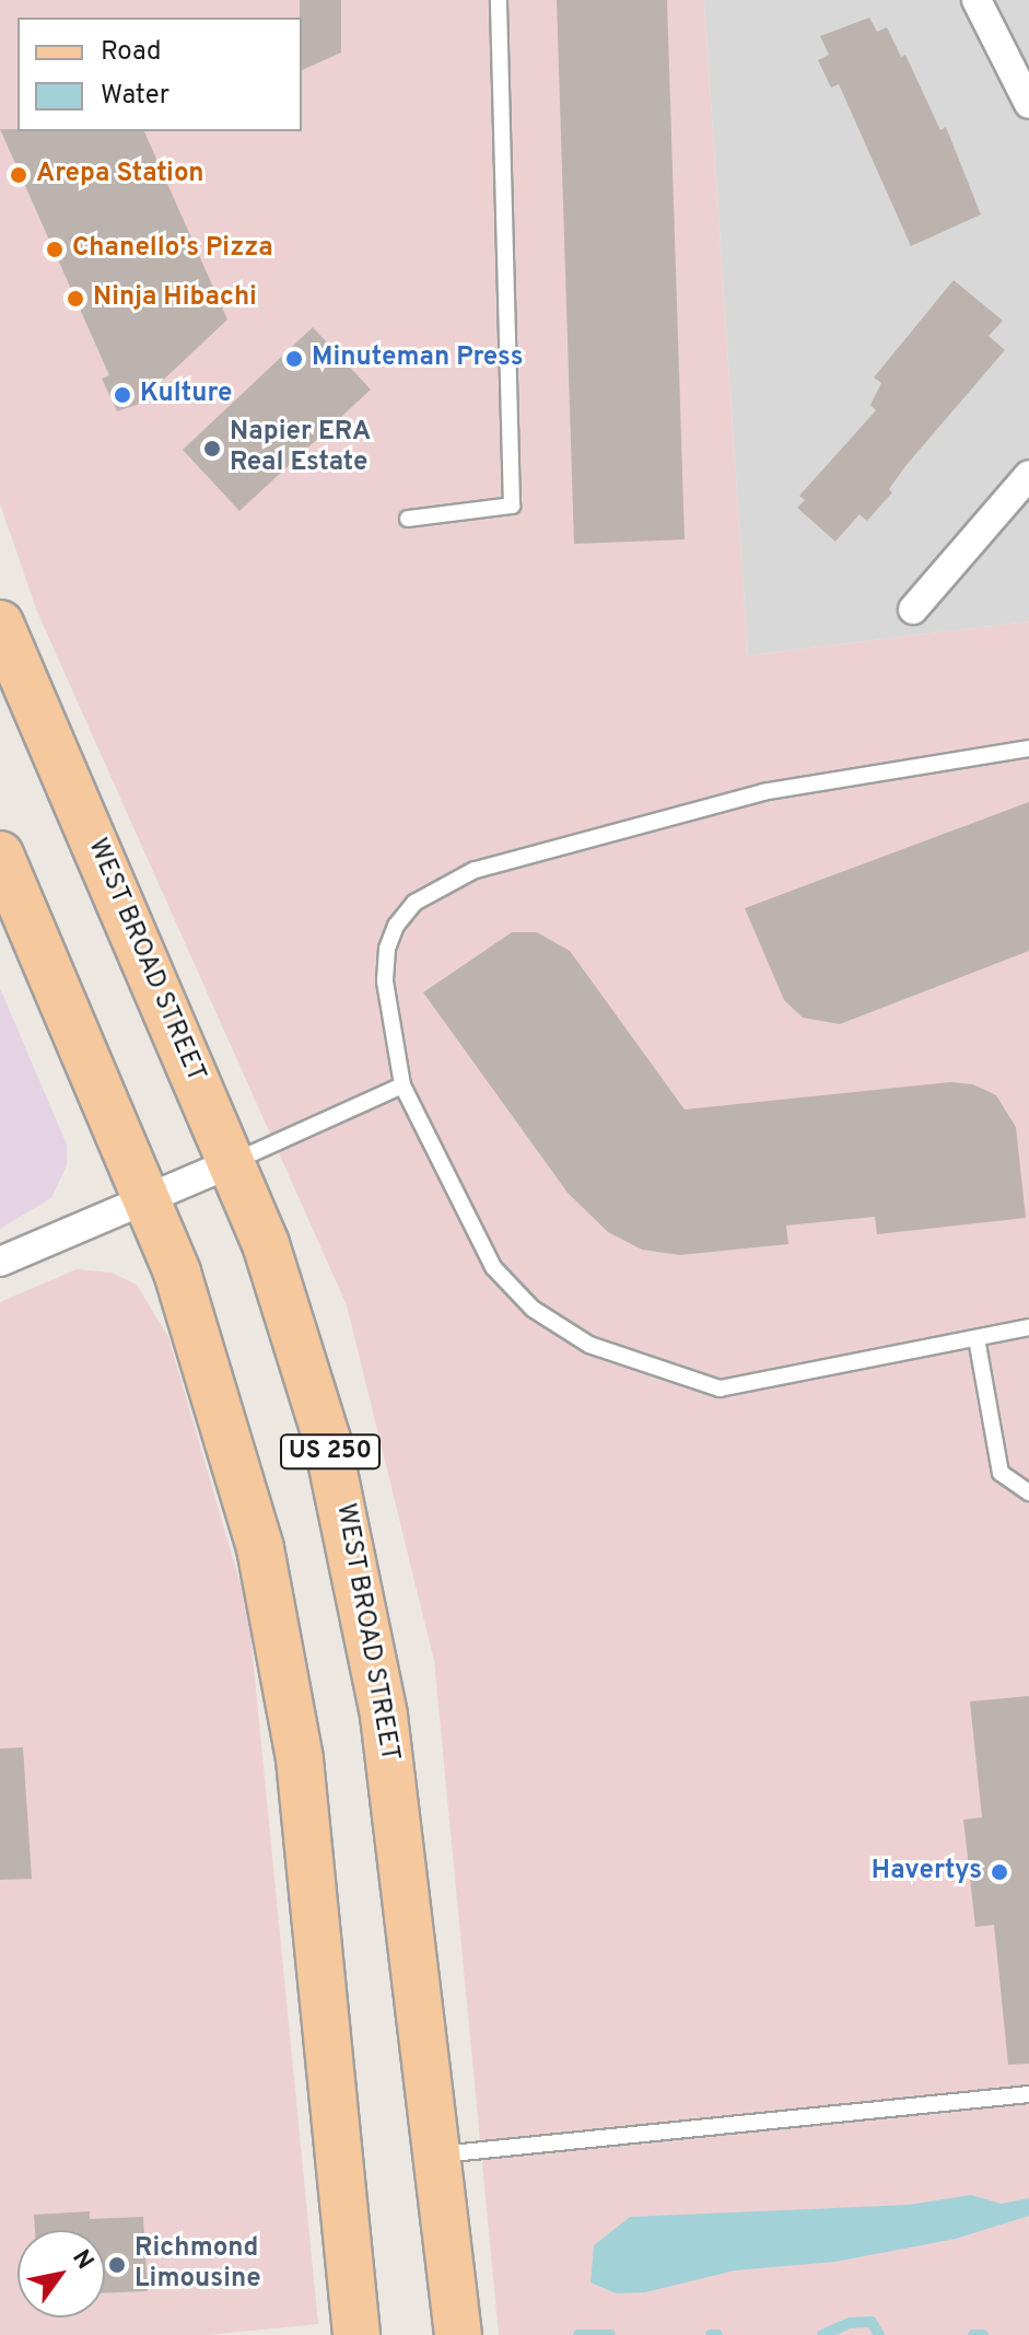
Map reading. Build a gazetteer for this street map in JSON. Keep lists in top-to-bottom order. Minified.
{"streets":{"main road":["WEST BROAD STREET","US 250"]},"places":["Arepa Station","Chanello's Pizza","Ninja Hibachi","Minuteman Press","Kulture","Napier ERA Real Estate","Havertys","Richmond Limousine"],"legend":["Road","Water"],"north":"top right"}
